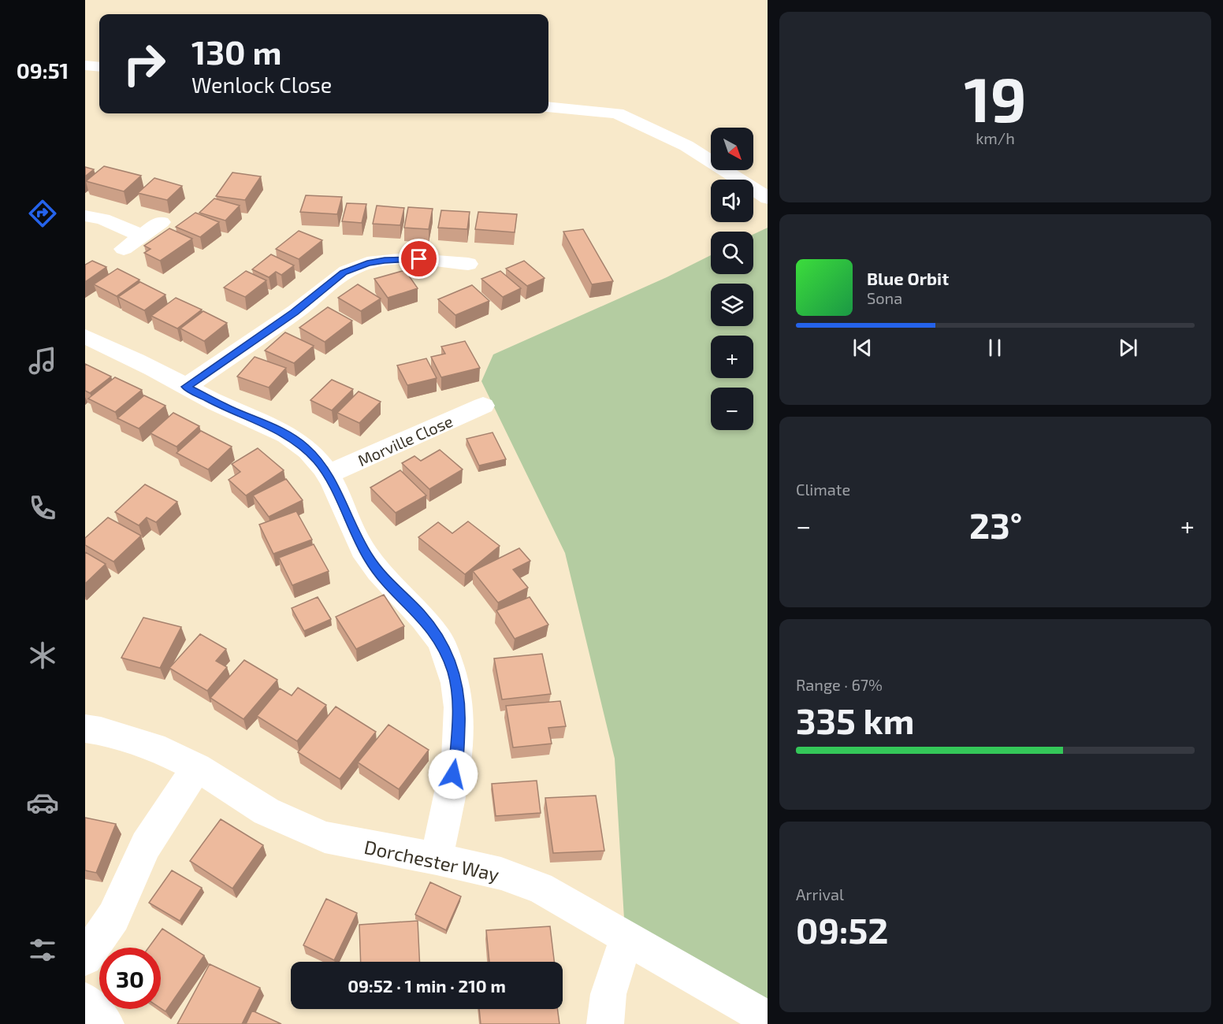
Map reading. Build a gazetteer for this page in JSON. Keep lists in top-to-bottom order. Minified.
{"streets":{"street":["Morville Close","Dorchester Way"]},"north":"bottom right","page":{"tabs":"09:51","tile":[["19","km/h"],"Climate",["Range · 67%","335 km"],["Arrival","09:52"]],"turn":["130 m","Wenlock Close"],"map_buttons":["+","−"],"song":["Blue Orbit","Sona"],"heat":["−","23°","+"],"limit":"30","trip":"09:52 · 1 min · 210 m"}}
